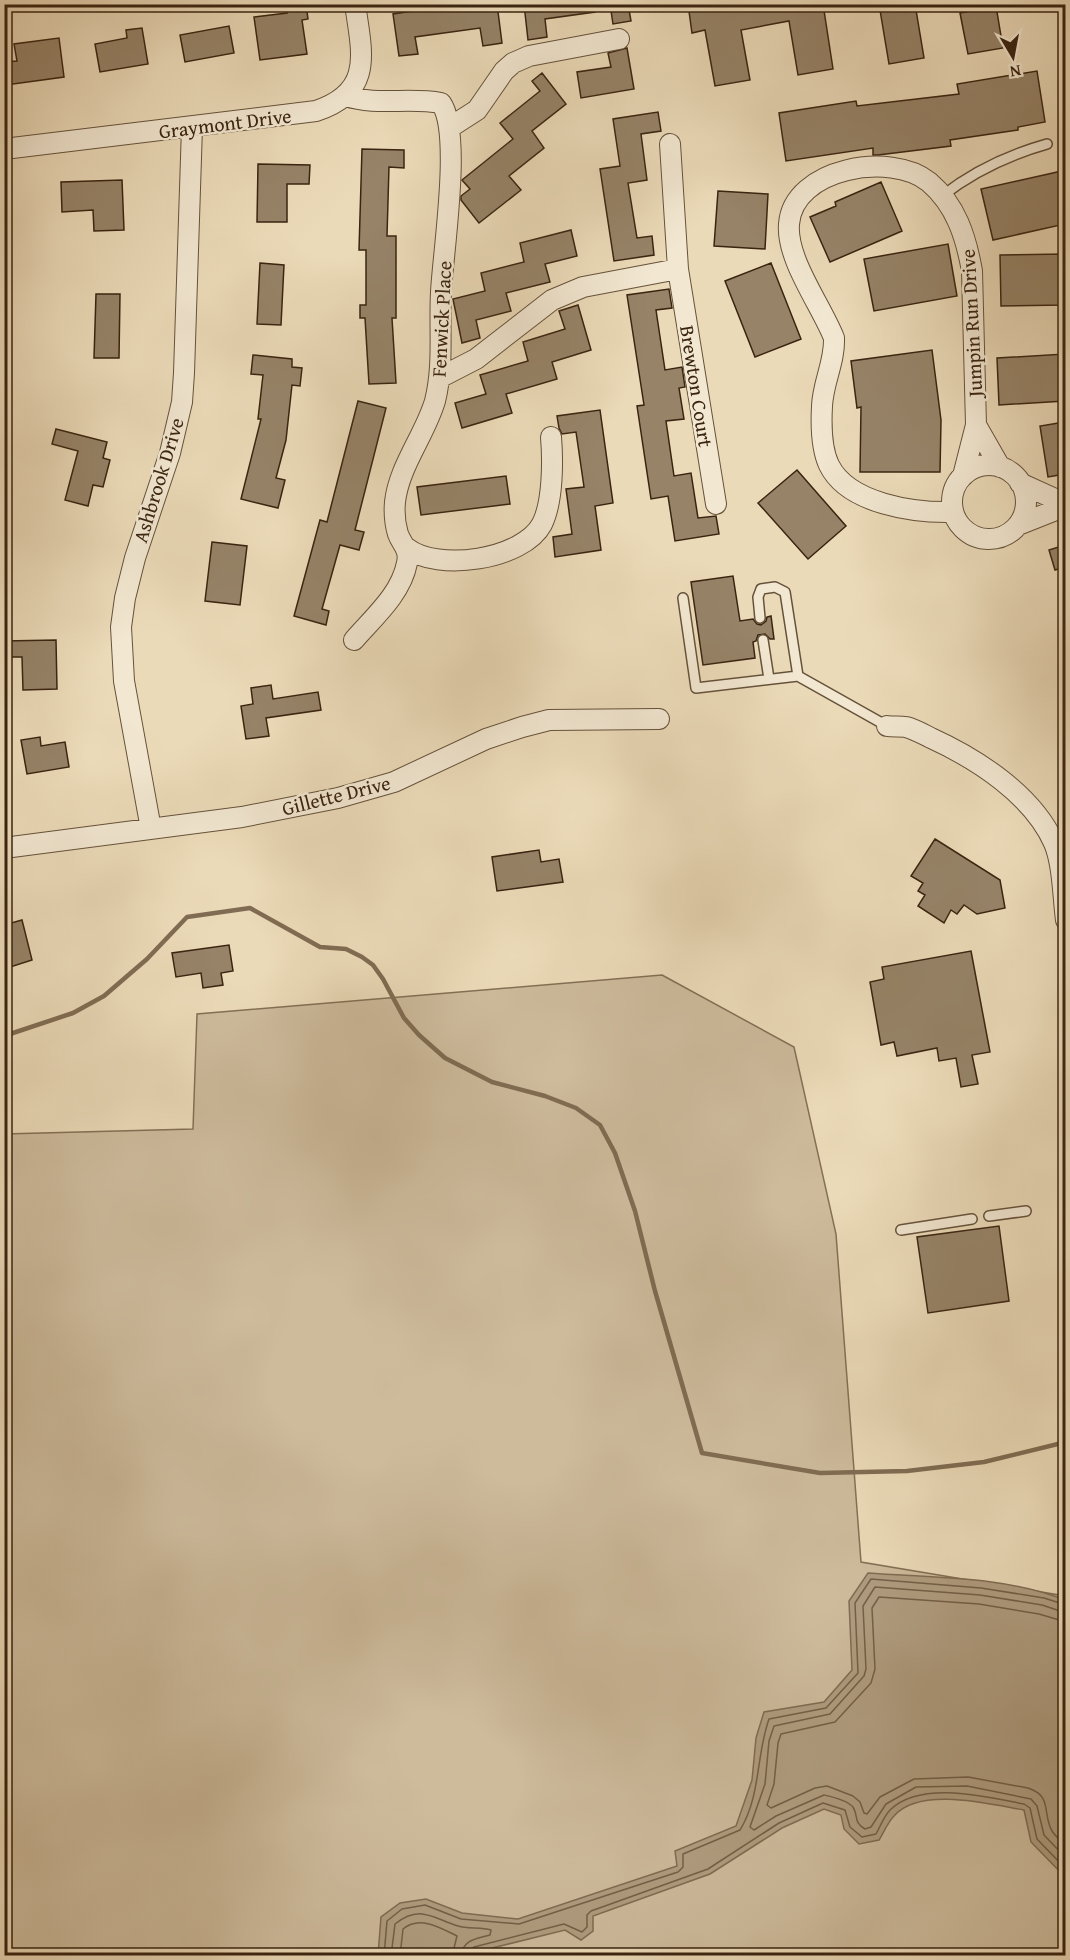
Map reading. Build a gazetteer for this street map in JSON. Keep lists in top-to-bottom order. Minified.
{"streets":{"street":["Graymont Drive","Fenwick Place","Jumpin Run Drive","Brewton Court","Ashbrook Drive","Gillette Drive"]},"crossings":[["Graymont Drive","Fenwick Place"],["Graymont Drive","Ashbrook Drive"],["Ashbrook Drive","Gillette Drive"]],"north":"bottom"}
